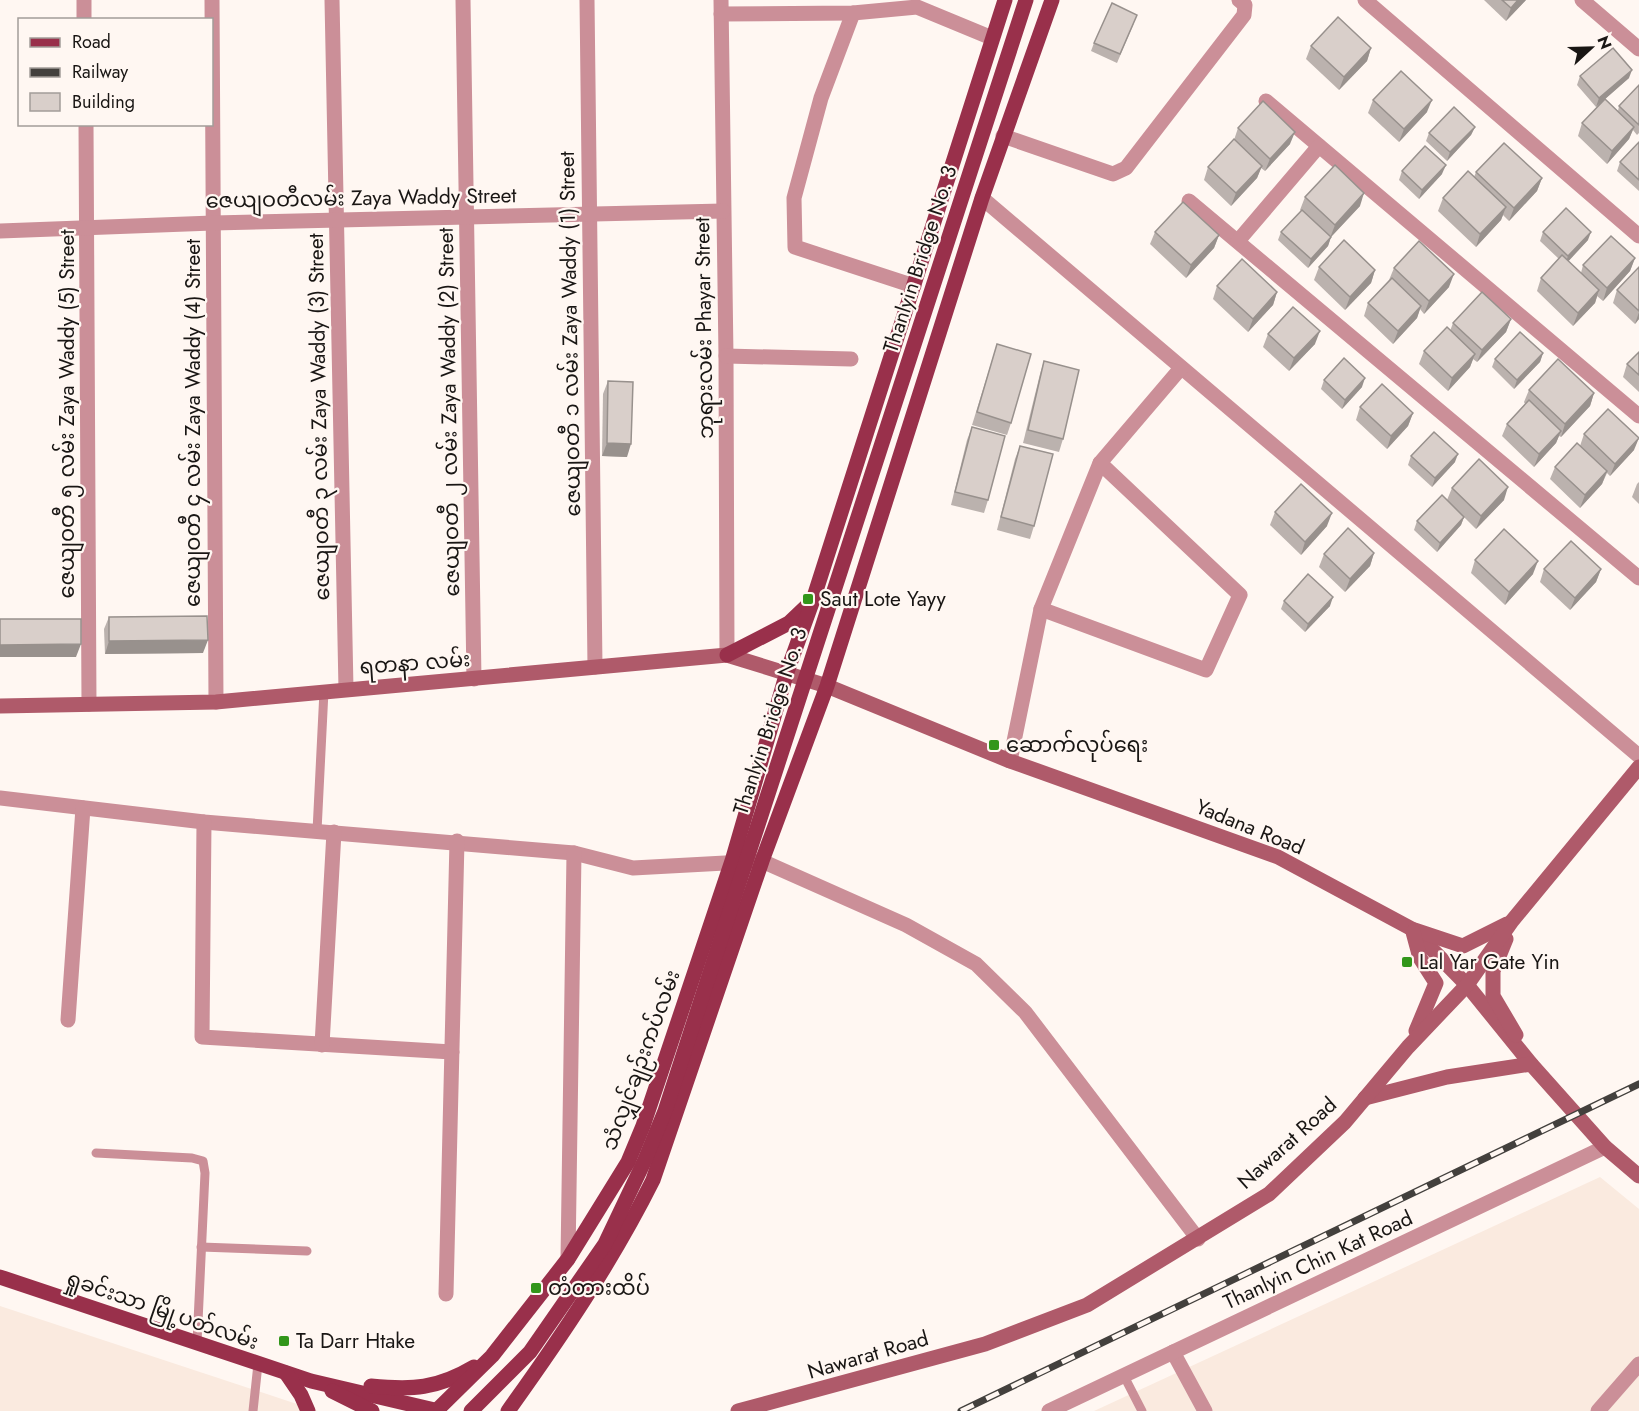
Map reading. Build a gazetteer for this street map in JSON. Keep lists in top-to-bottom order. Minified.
{"streets":{"main road":["Thanlyin Bridge No. 3","ရတနာ လမ်း","Yadana Road","သံလျှင်ချဉ်းကပ်လမ်း","Nawarat Road","ရှုခင်းသာ မြို့ပတ်လမ်း"],"street":["ဇေယျဝတီလမ်း Zaya Waddy Street","ဘုရားလမ်း Phayar Street","ဇေယျဝတီ ၁ လမ်း Zaya Waddy (1) Street","ဇေယျဝတီ ၂ လမ်း Zaya Waddy (2) Street","ဇေယျဝတီ ၅ လမ်း Zaya Waddy (5) Street","ဇေယျဝတီ ၃ လမ်း Zaya Waddy (3) Street","ဇေယျဝတီ ၄ လမ်း Zaya Waddy (4) Street","Thanlyin Chin Kat Road"]},"crossings":[["ဇေယျဝတီလမ်း Zaya Waddy Street","ဘုရားလမ်း Phayar Street"],["ဇေယျဝတီလမ်း Zaya Waddy Street","ဇေယျဝတီ ၁ လမ်း Zaya Waddy (1) Street"],["ဇေယျဝတီလမ်း Zaya Waddy Street","ဇေယျဝတီ ၂ လမ်း Zaya Waddy (2) Street"],["ဇေယျဝတီလမ်း Zaya Waddy Street","ဇေယျဝတီ ၅ လမ်း Zaya Waddy (5) Street"],["ဇေယျဝတီလမ်း Zaya Waddy Street","ဇေယျဝတီ ၃ လမ်း Zaya Waddy (3) Street"],["ဇေယျဝတီလမ်း Zaya Waddy Street","ဇေယျဝတီ ၄ လမ်း Zaya Waddy (4) Street"],["ဘုရားလမ်း Phayar Street","ရတနာ လမ်း"],["ဇေယျဝတီ ၁ လမ်း Zaya Waddy (1) Street","ရတနာ လမ်း"],["ဇေယျဝတီ ၂ လမ်း Zaya Waddy (2) Street","ရတနာ လမ်း"],["ဇေယျဝတီ ၅ လမ်း Zaya Waddy (5) Street","ရတနာ လမ်း"],["ဇေယျဝတီ ၃ လမ်း Zaya Waddy (3) Street","ရတနာ လမ်း"],["ဇေယျဝတီ ၄ လမ်း Zaya Waddy (4) Street","ရတနာ လမ်း"],["ရတနာ လမ်း","Yadana Road"],["ရတနာ လမ်း","သံလျှင်ချဉ်းကပ်လမ်း"],["Yadana Road","Nawarat Road"],["Yadana Road","Thanlyin Chin Kat Road"],["သံလျှင်ချဉ်းကပ်လမ်း","ရှုခင်းသာ မြို့ပတ်လမ်း"]],"places":{"transit":["Saut Lote Yayy","ဆောက်လုပ်ရေး","Lal Yar Gate Yin","တံတားထိပ်","Ta Darr Htake"]},"legend":["Road","Railway","Building"],"north":"right"}
